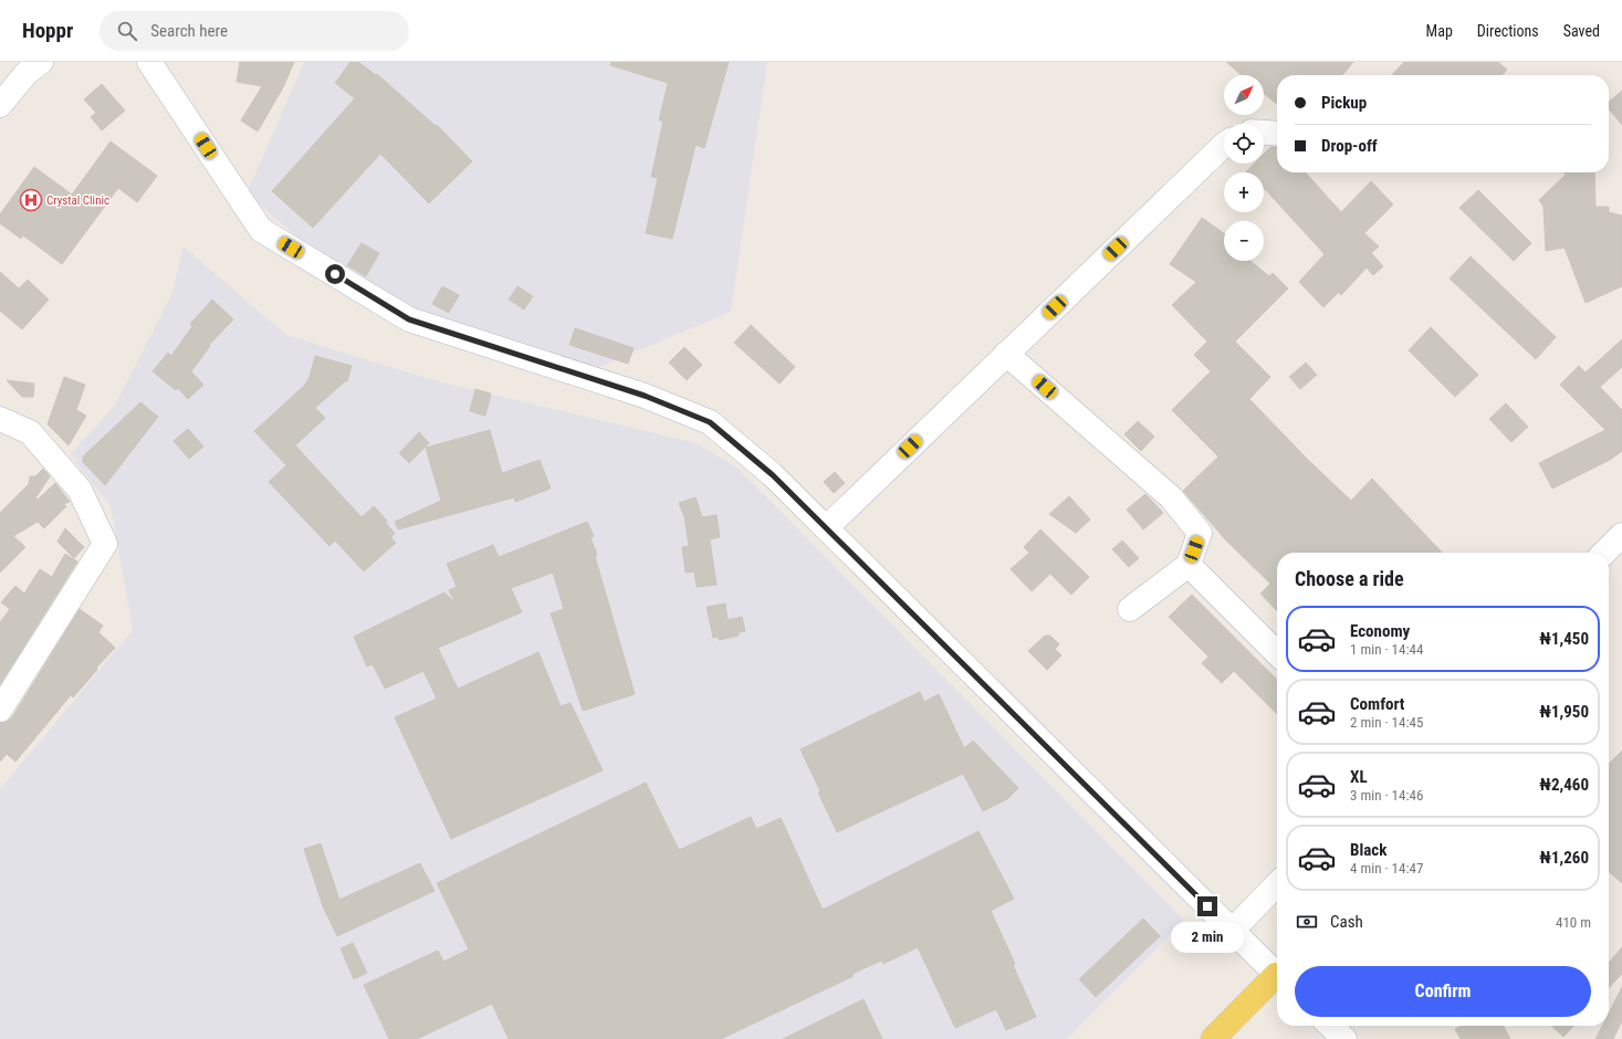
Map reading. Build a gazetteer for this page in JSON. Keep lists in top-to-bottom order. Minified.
{"places":{"hospital":["Crystal Clinic"]},"north":"top right","page":{"header":"Hoppr","search":"Search here","nav":["Map","Directions","Saved"],"map_buttons":["+","−"],"banner":["Pickup","Drop-off"],"heading":"Choose a ride","list":[{"name":"Economy","note":"1 min · 14:44","value":"₦1,450"},{"name":"Comfort","note":"2 min · 14:45","value":"₦1,950"},{"name":"XL","note":"3 min · 14:46","value":"₦2,460"},{"name":"Black","note":"4 min · 14:47","value":"₦1,260"}],"pay":["Cash","410 m"],"bubble":"2 min","buttons":"Confirm"}}
